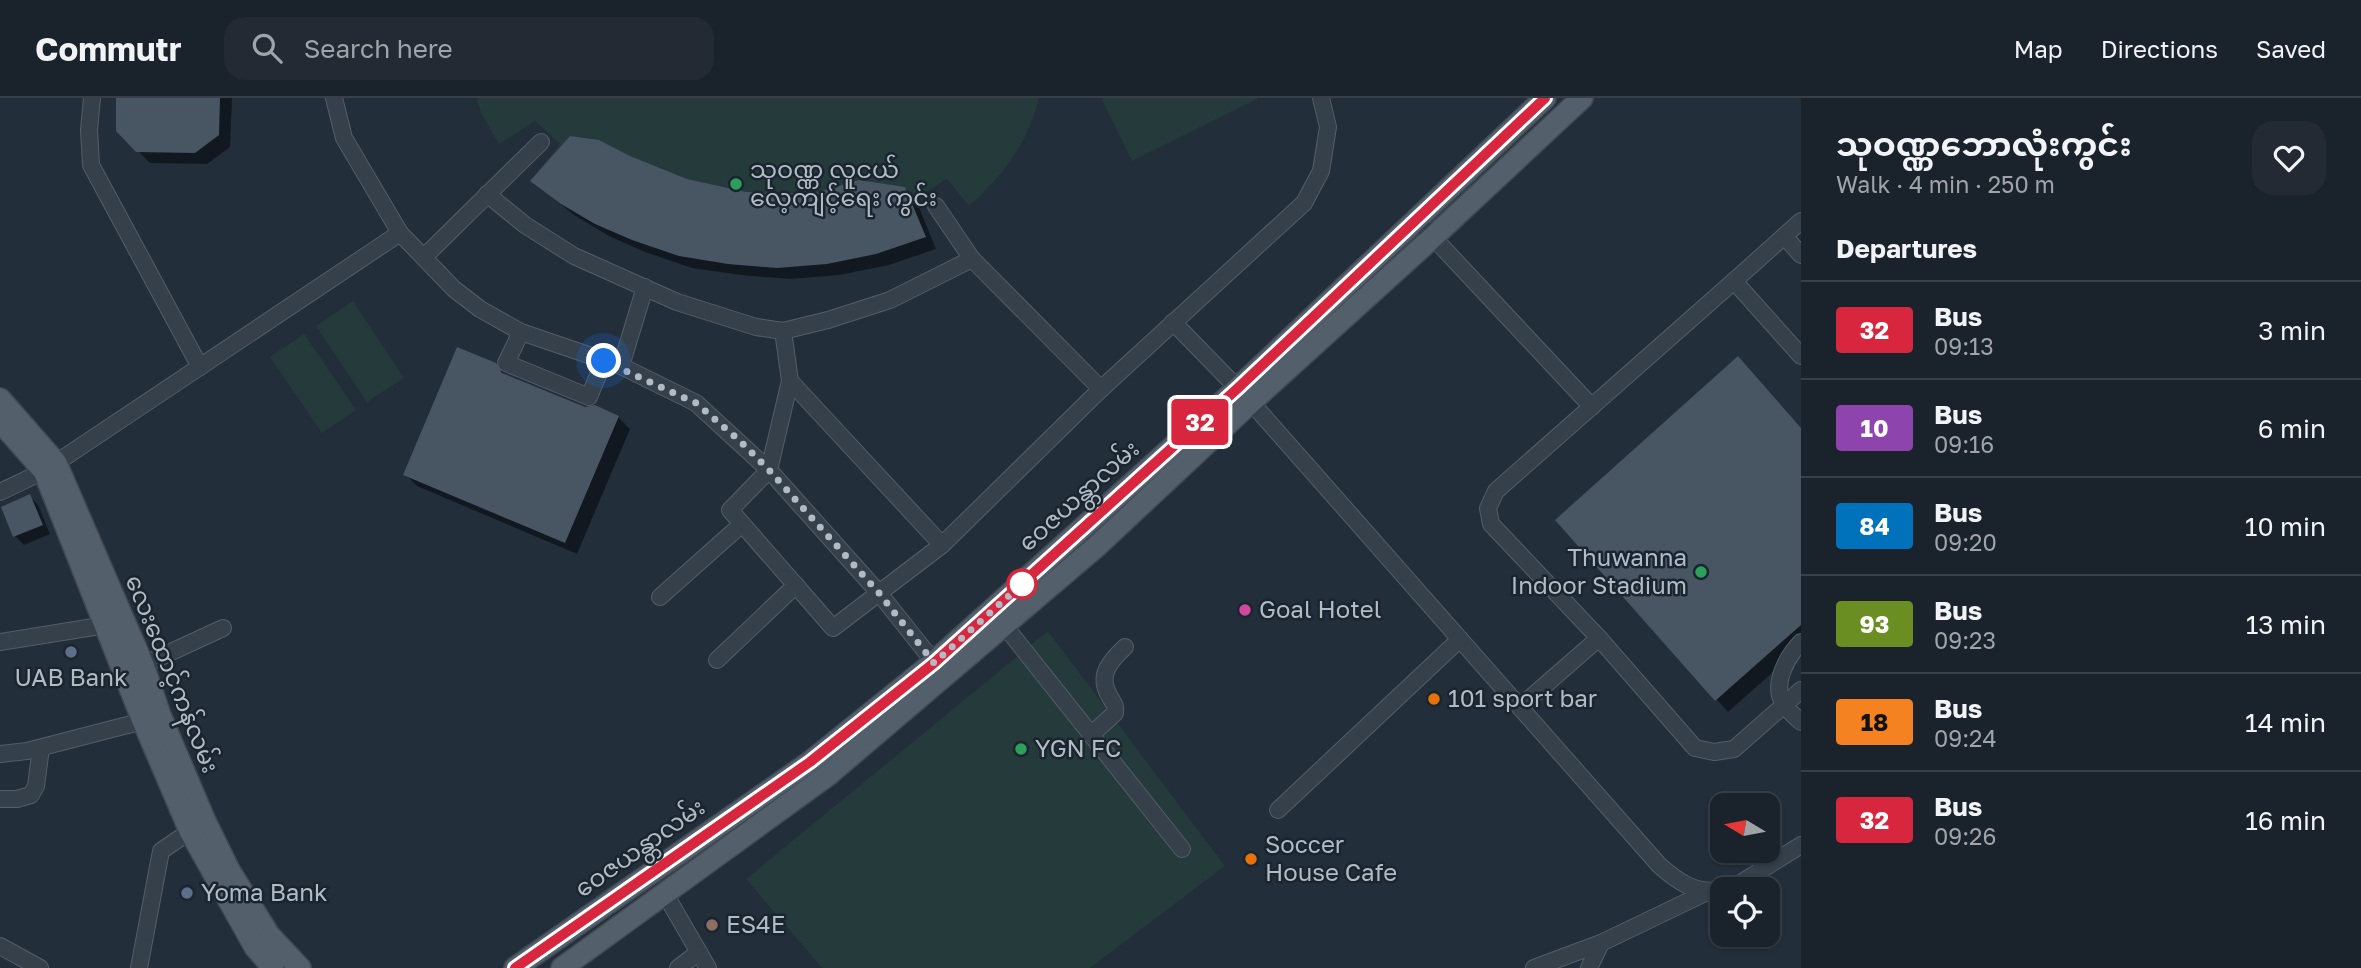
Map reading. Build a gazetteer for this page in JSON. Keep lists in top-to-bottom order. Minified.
{"streets":{"main road":["ဝေဇယန္တာလမ်း","လေးထောင့်ကန်လမ်း"]},"places":["သုဝဏ္ဏ လူငယ် လေ့ကျင့်ရေး ကွင်း","Thuwanna Indoor Stadium","Goal Hotel","UAB Bank","101 sport bar","YGN FC","Soccer House Cafe","Yoma Bank","ES4E"],"lines":["bus line 32"],"north":"left","page":{"header":"Commutr","search":"Search here","nav":["Map","Directions","Saved"],"on_map":"32","heading":[["သုဝဏ္ဏဘောလုံးကွင်း","Walk · 4 min · 250 m"],"Departures"],"list":[{"mark":"32","name":"Bus","note":"09:13","value":"3 min"},{"mark":"10","name":"Bus","note":"09:16","value":"6 min"},{"mark":"84","name":"Bus","note":"09:20","value":"10 min"},{"mark":"93","name":"Bus","note":"09:23","value":"13 min"},{"mark":"18","name":"Bus","note":"09:24","value":"14 min"},{"mark":"32","name":"Bus","note":"09:26","value":"16 min"}]}}
